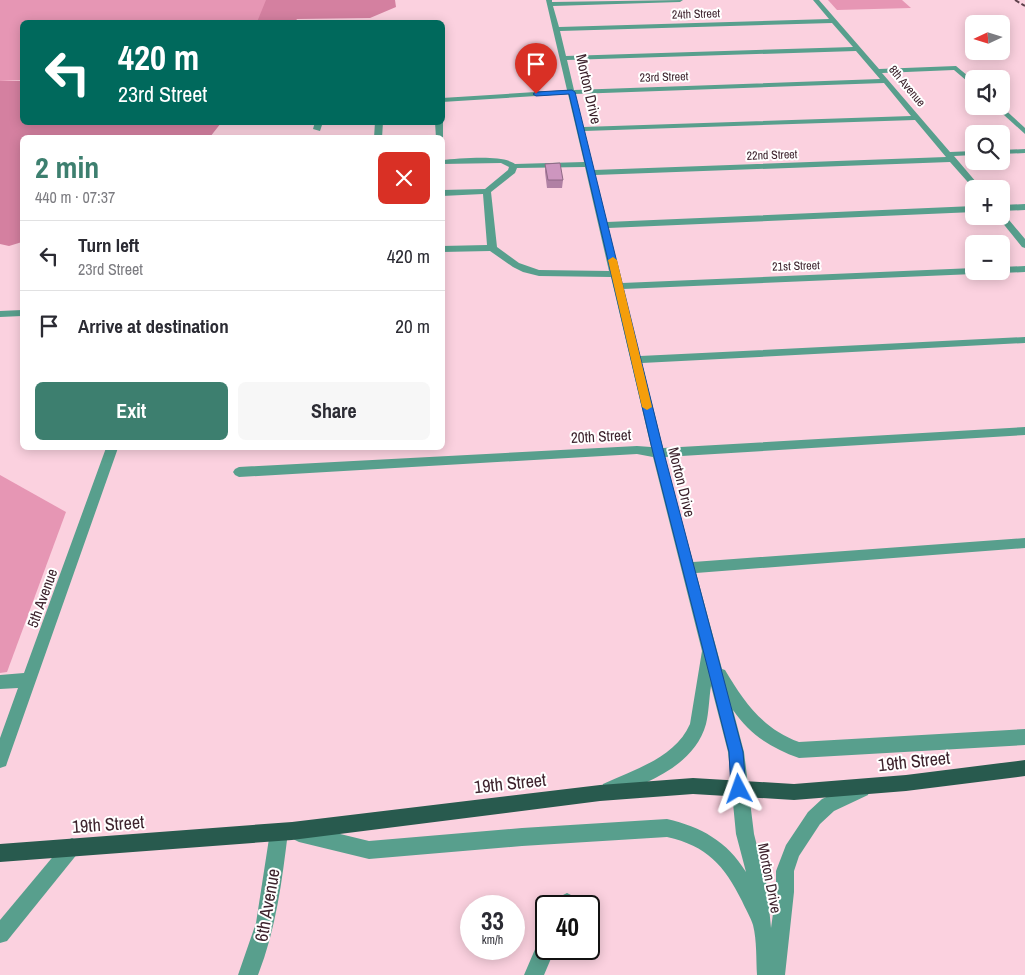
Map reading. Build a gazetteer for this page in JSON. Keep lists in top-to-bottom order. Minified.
{"streets":{"main road":["19th Street"],"street":["24th Street","23rd Street","8th Avenue","Morton Drive","22nd Street","21st Street","20th Street","5th Avenue","6th Avenue"]},"crossings":[["24th Street","8th Avenue"],["24th Street","Morton Drive"],["23rd Street","8th Avenue"],["23rd Street","Morton Drive"],["8th Avenue","22nd Street"],["Morton Drive","22nd Street"],["Morton Drive","21st Street"],["Morton Drive","20th Street"],["Morton Drive","19th Street"],["19th Street","6th Avenue"]],"north":"left","page":{"map_buttons":["+","−"],"turn":["420 m","23rd Street"],"heading":["2 min","440 m · 07:37"],"list":[{"name":"Turn left","note":"23rd Street","value":"420 m"},{"name":"Arrive at destination","value":"20 m"}],"buttons":["Exit","Share"],"speed":"33 km/h","limit":"40"}}
